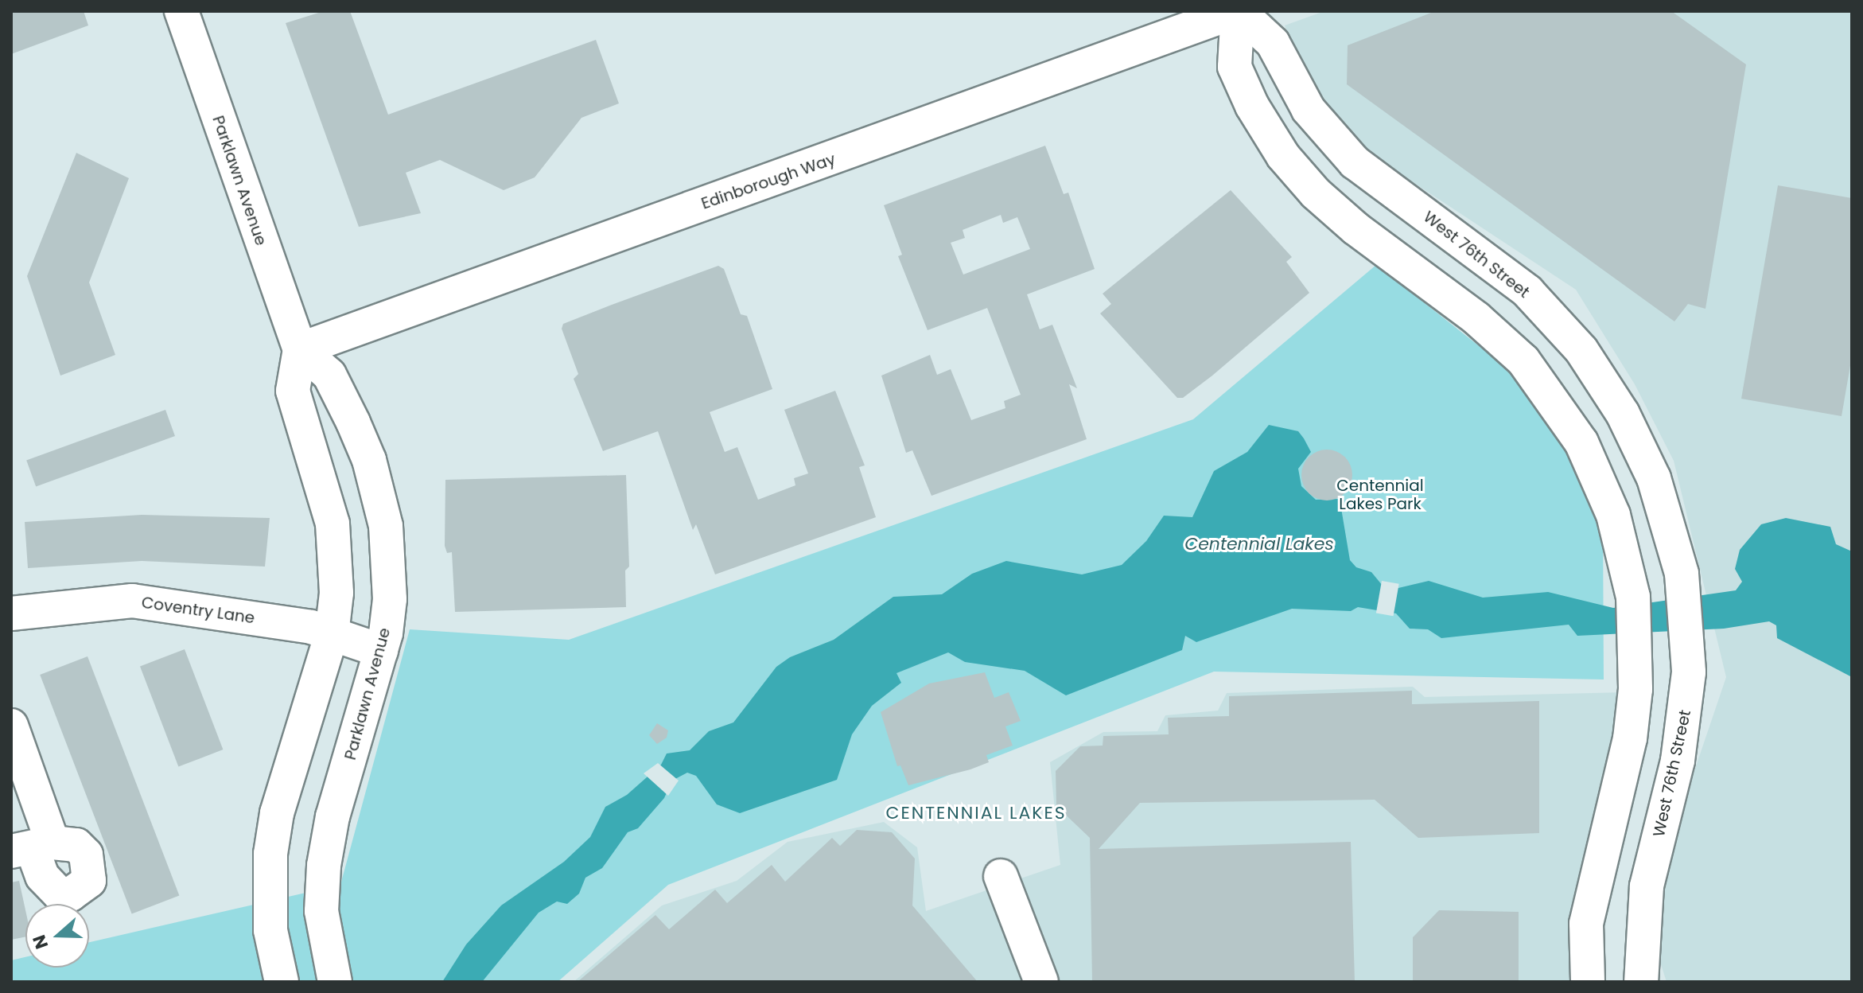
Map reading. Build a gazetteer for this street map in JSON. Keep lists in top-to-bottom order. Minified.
{"streets":{"street":["Parklawn Avenue","Edinborough Way","West 76th Street","Coventry Lane"]},"crossings":[["Parklawn Avenue","Edinborough Way"],["Parklawn Avenue","Coventry Lane"],["Edinborough Way","West 76th Street"]],"districts":["CENTENNIAL LAKES"],"water":["Centennial Lakes"],"parks":["Centennial Lakes Park"],"north":"left"}
